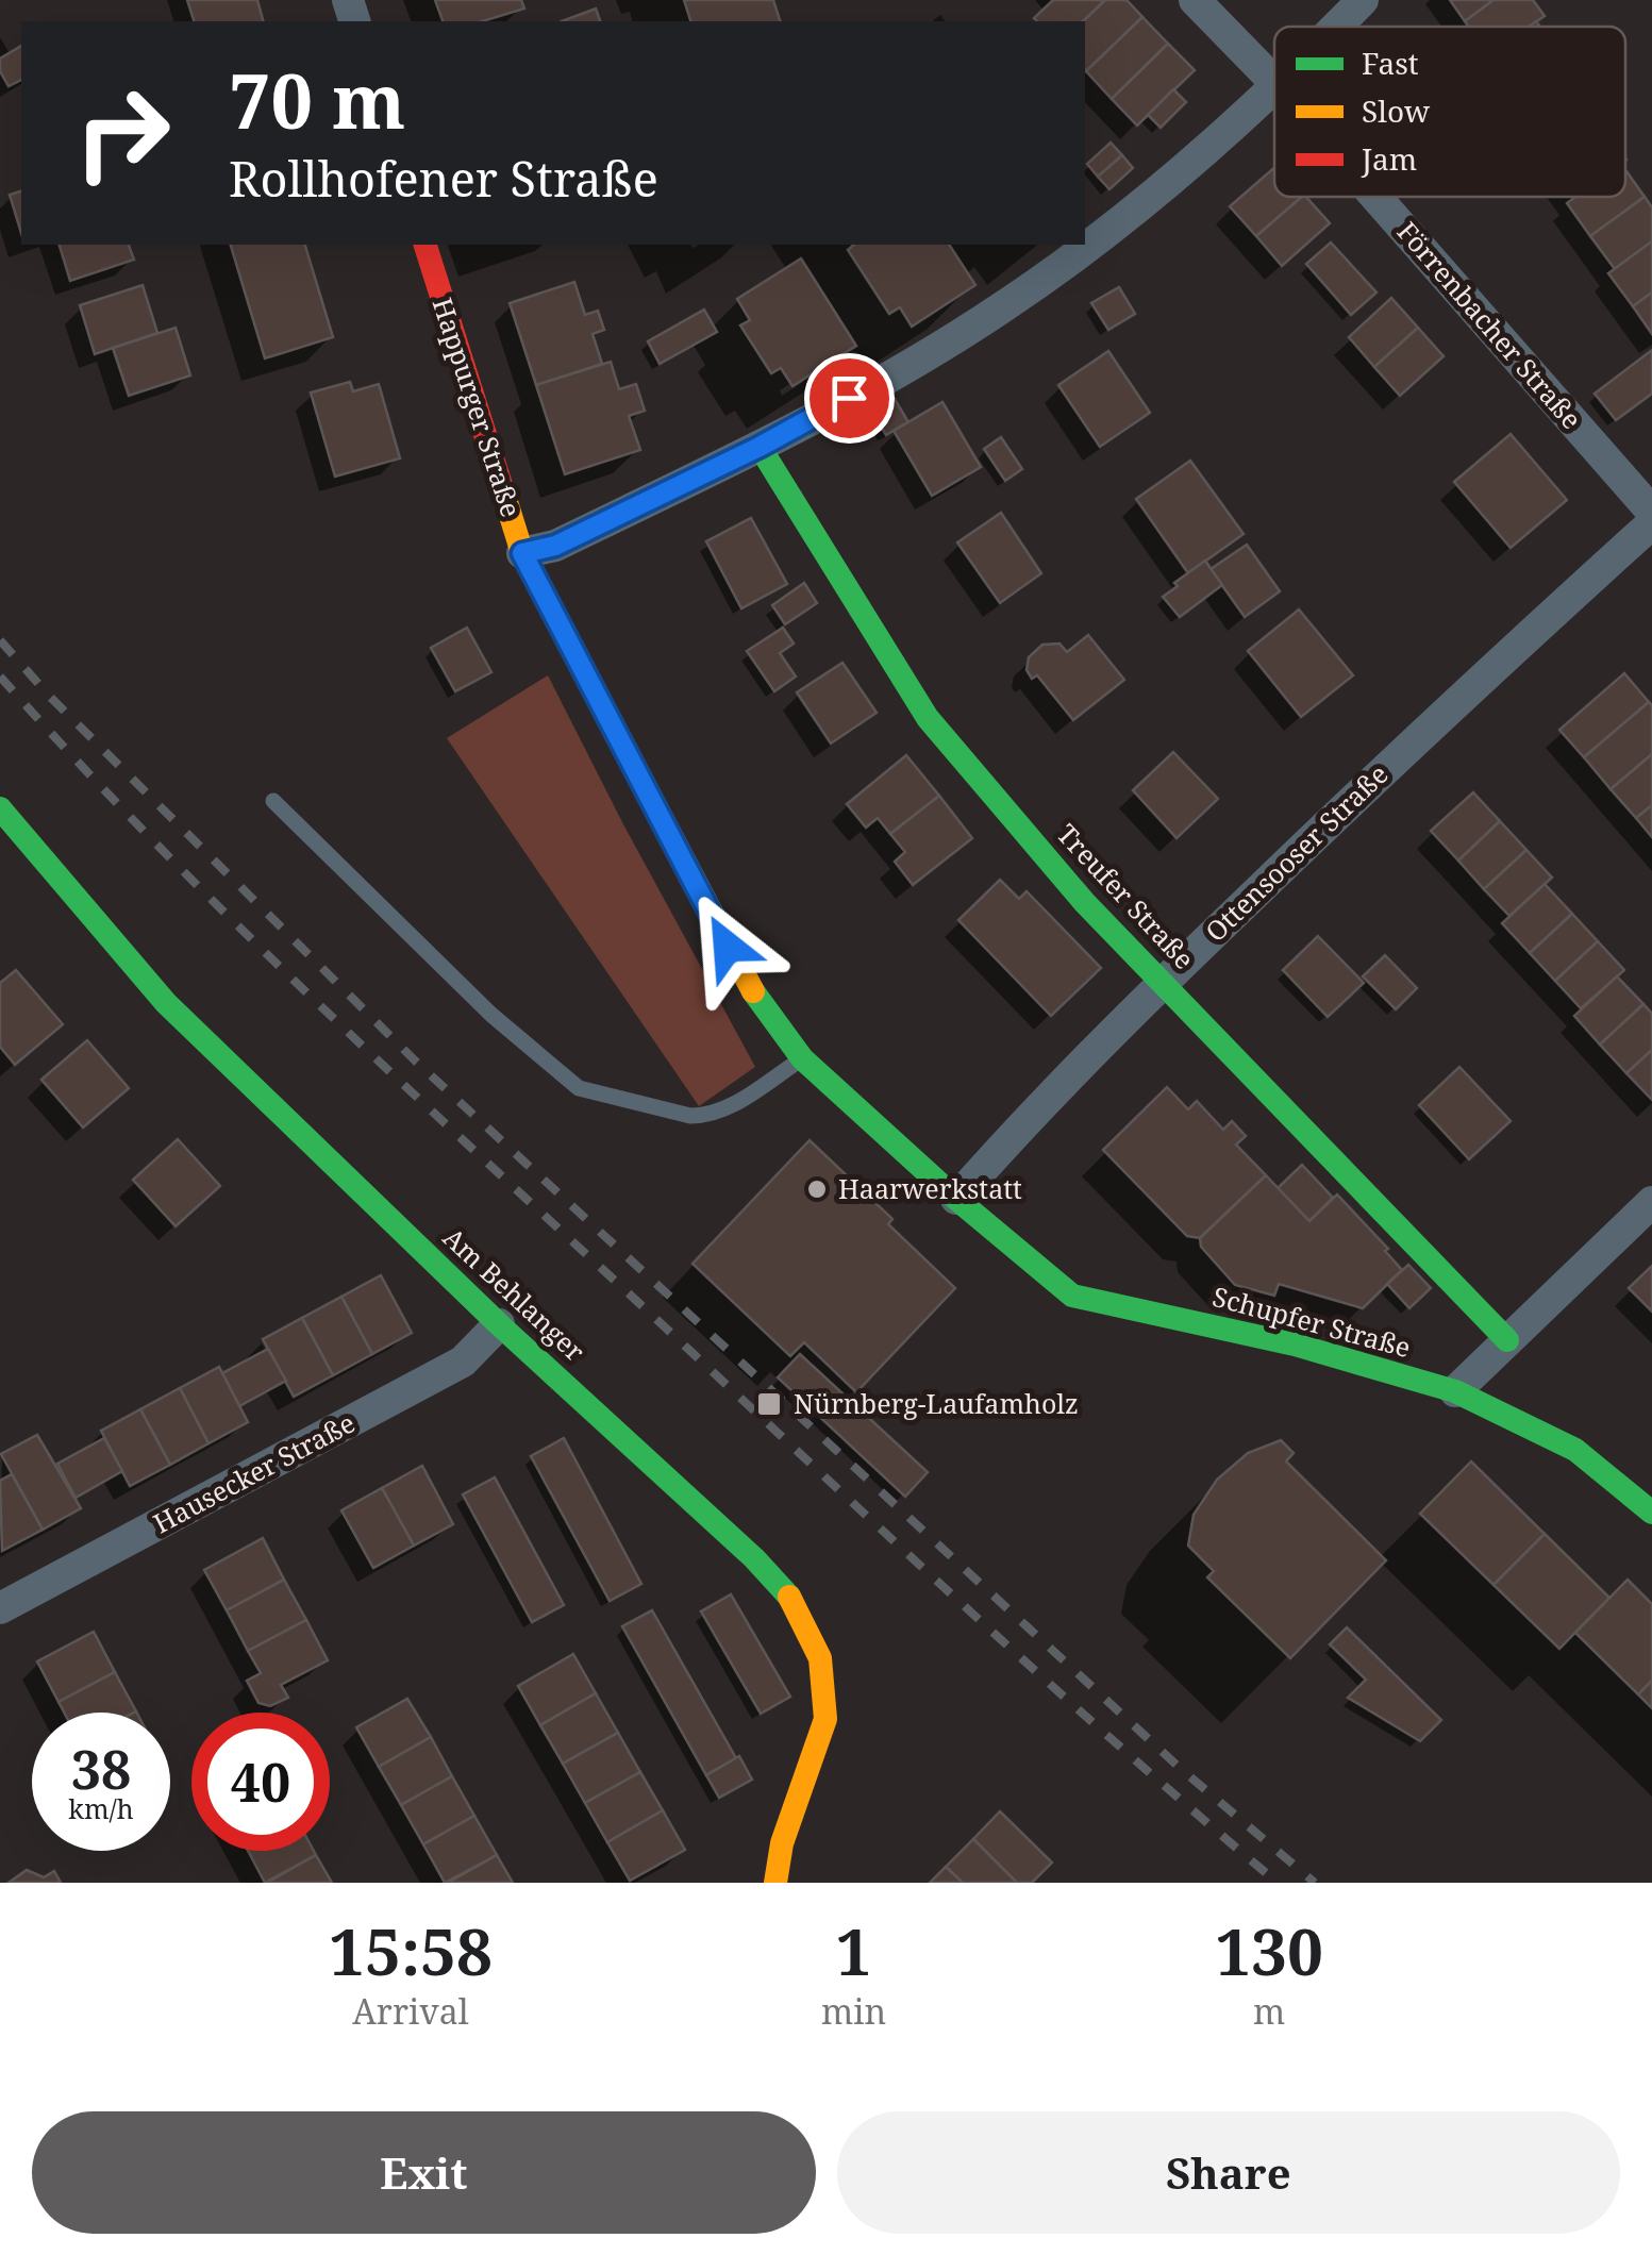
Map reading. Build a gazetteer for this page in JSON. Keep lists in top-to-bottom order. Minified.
{"streets":{"street":["Förrenbacher Straße","Happurger Straße","Ottensooser Straße","Treufer Straße","Am Behlanger","Schupfer Straße","Hausecker Straße"]},"crossings":[["Happurger Straße","Ottensooser Straße"],["Happurger Straße","Schupfer Straße"],["Ottensooser Straße","Treufer Straße"],["Ottensooser Straße","Schupfer Straße"],["Am Behlanger","Hausecker Straße"]],"places":{"other":["Haarwerkstatt"],"transit":["Nürnberg-Laufamholz"]},"legend":["Fast","Slow","Jam"],"page":{"turn":["70 m","Rollhofener Straße"],"speed":"38 km/h","limit":"40","eta":["15:58","Arrival","1","min","130","m"],"buttons":["Exit","Share"]}}
